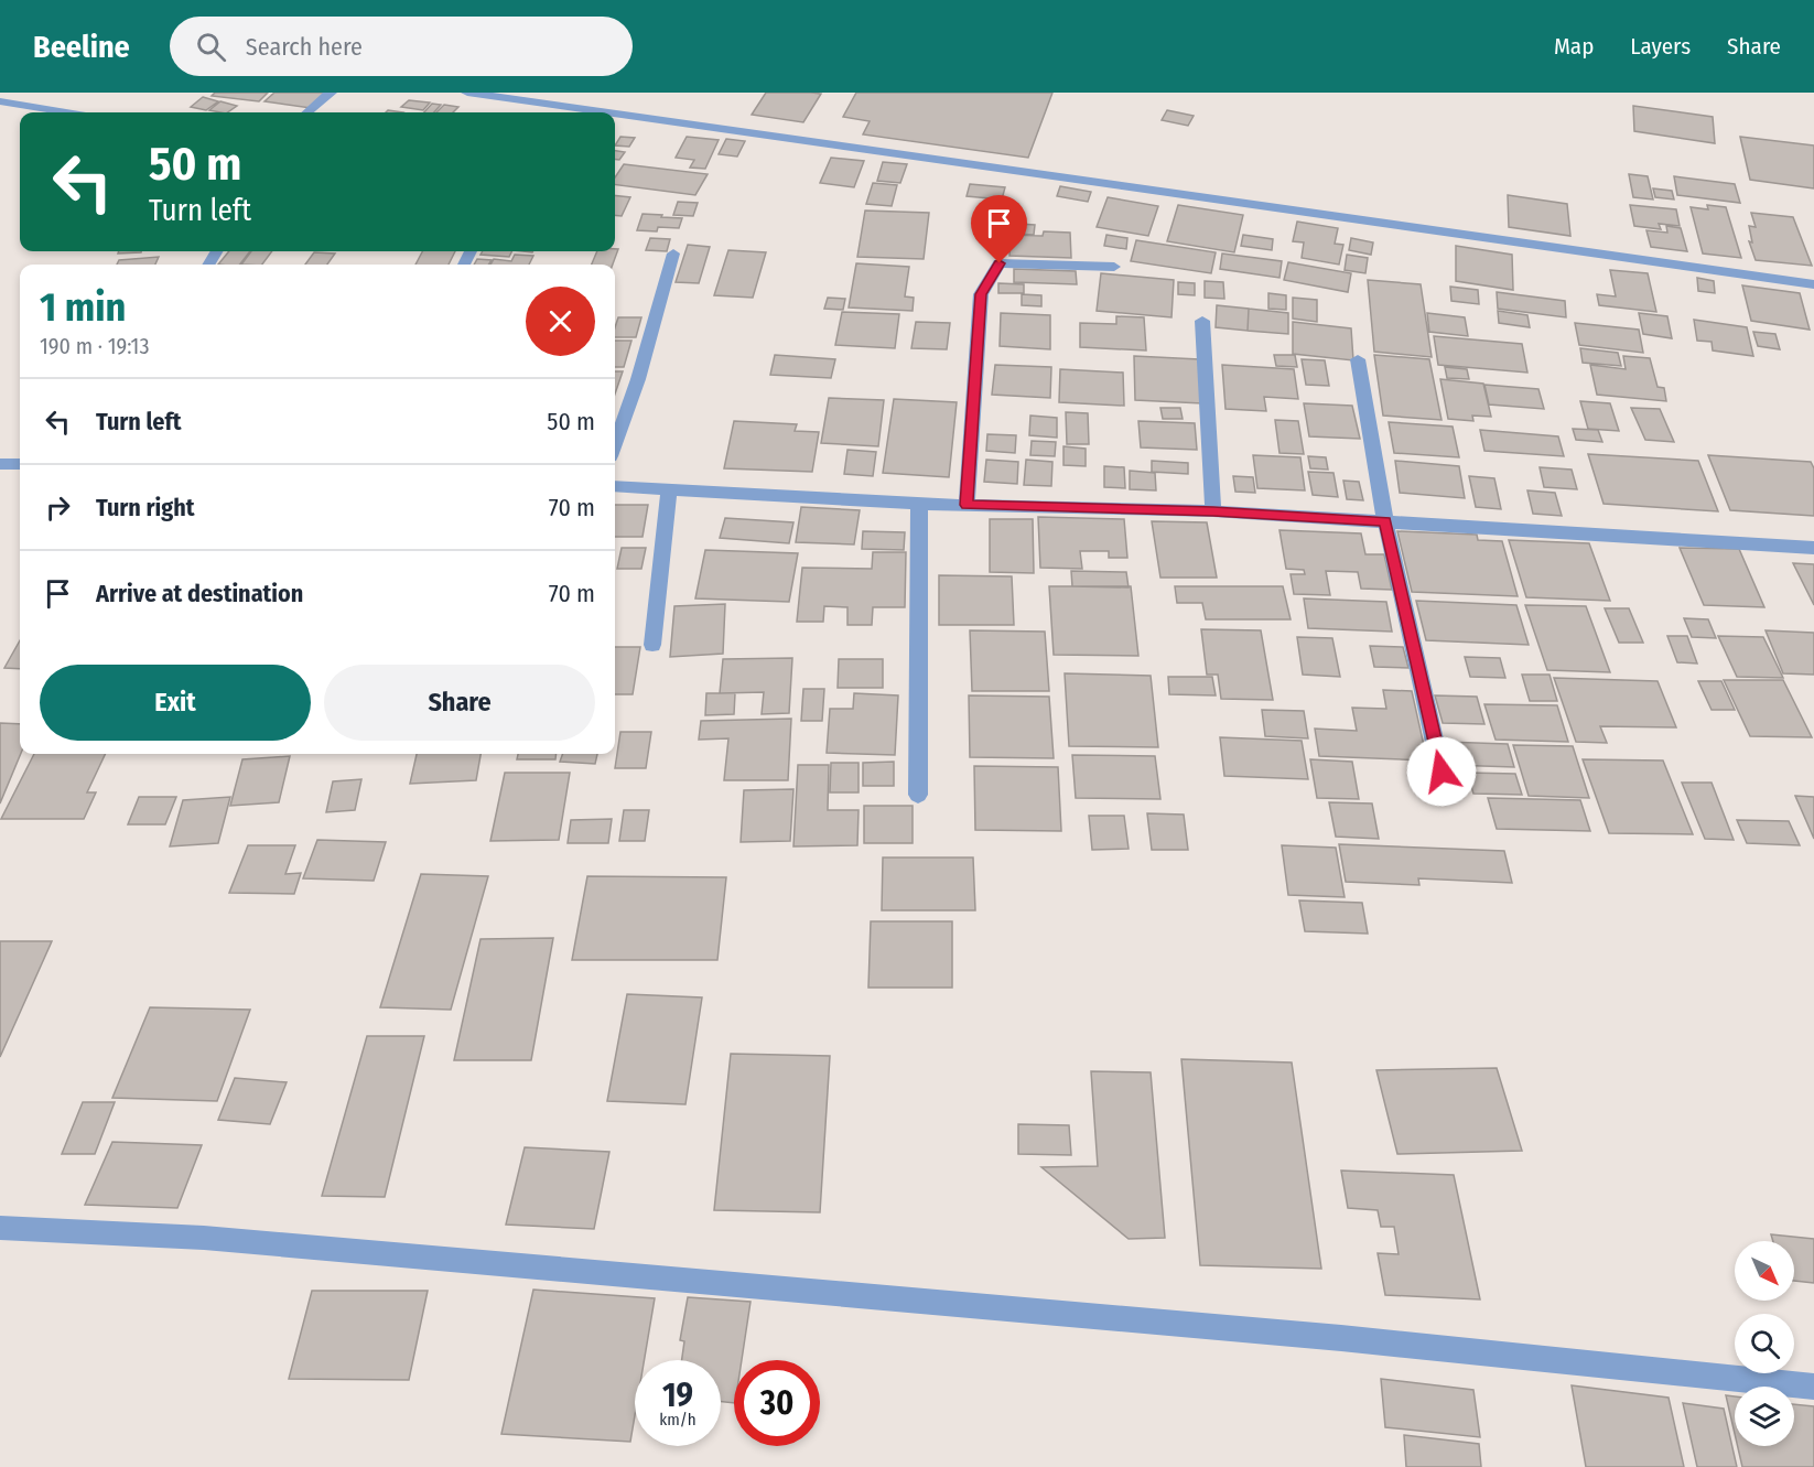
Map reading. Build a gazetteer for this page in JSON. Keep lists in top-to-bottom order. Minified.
{"north":"bottom right","page":{"header":"Beeline","search":"Search here","nav":["Map","Layers","Share"],"turn":["50 m","Turn left"],"heading":["1 min","190 m · 19:13"],"list":[{"name":"Turn left","value":"50 m"},{"name":"Turn right","value":"70 m"},{"name":"Arrive at destination","value":"70 m"}],"buttons":["Exit","Share"],"speed":"19 km/h","limit":"30"}}
